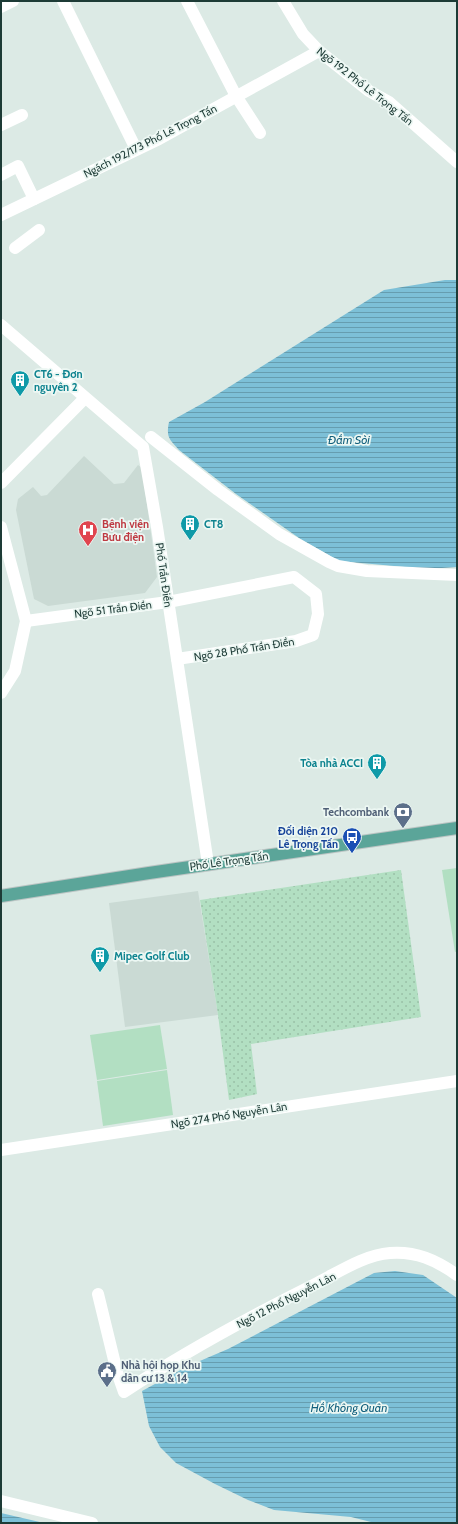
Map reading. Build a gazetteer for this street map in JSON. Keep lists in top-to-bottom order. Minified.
{"streets":{"main road":["Phố Lê Trọng Tấn"],"street":["Ngõ 192 Phố Lê Trọng Tấn","Ngách 192/173 Phố Lê Trọng Tấn","Phố Trần Điền","Ngõ 51 Trần Điền","Ngõ 28 Phố Trần Điền","Ngõ 274 Phố Nguyễn Lân","Ngõ 12 Phố Nguyễn Lân"]},"crossings":[["Ngõ 192 Phố Lê Trọng Tấn","Ngách 192/173 Phố Lê Trọng Tấn"],["Phố Trần Điền","Ngõ 51 Trần Điền"],["Phố Trần Điền","Ngõ 28 Phố Trần Điền"],["Phố Trần Điền","Phố Lê Trọng Tấn"],["Ngõ 51 Trần Điền","Ngõ 28 Phố Trần Điền"]],"water":["Đầm Sòi","Hồ Không Quân"],"places":{"building":["CT6 - Đơn nguyên 2","CT8","Tòa nhà ACCI","Mipec Golf Club"],"hospital":["Bệnh viện Bưu điện"],"bank":["Techcombank"],"bus stop":["Đối diện 210 Lê Trọng Tấn"],"public building":["Nhà hội họp Khu dân cư 13 & 14"]}}
